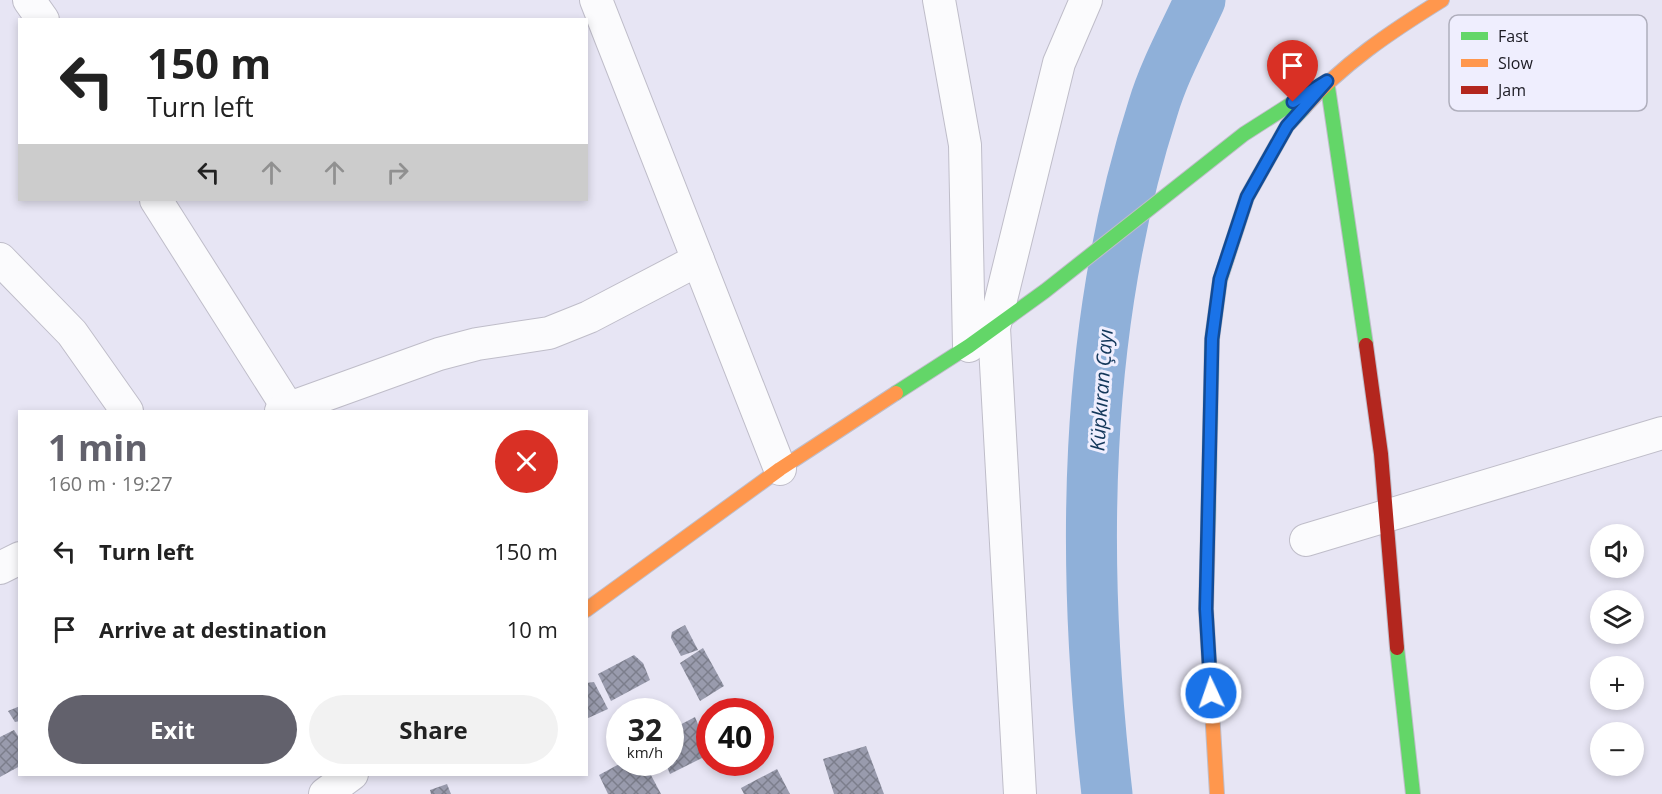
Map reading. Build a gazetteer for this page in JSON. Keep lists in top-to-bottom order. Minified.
{"water":["Küpkıran Çayı"],"legend":["Fast","Slow","Jam"],"page":{"turn":["150 m","Turn left"],"heading":["1 min","160 m · 19:27"],"list":[{"name":"Turn left","value":"150 m"},{"name":"Arrive at destination","value":"10 m"}],"map_buttons":["+","−"],"buttons":["Exit","Share"],"speed":"32 km/h","limit":"40"}}
